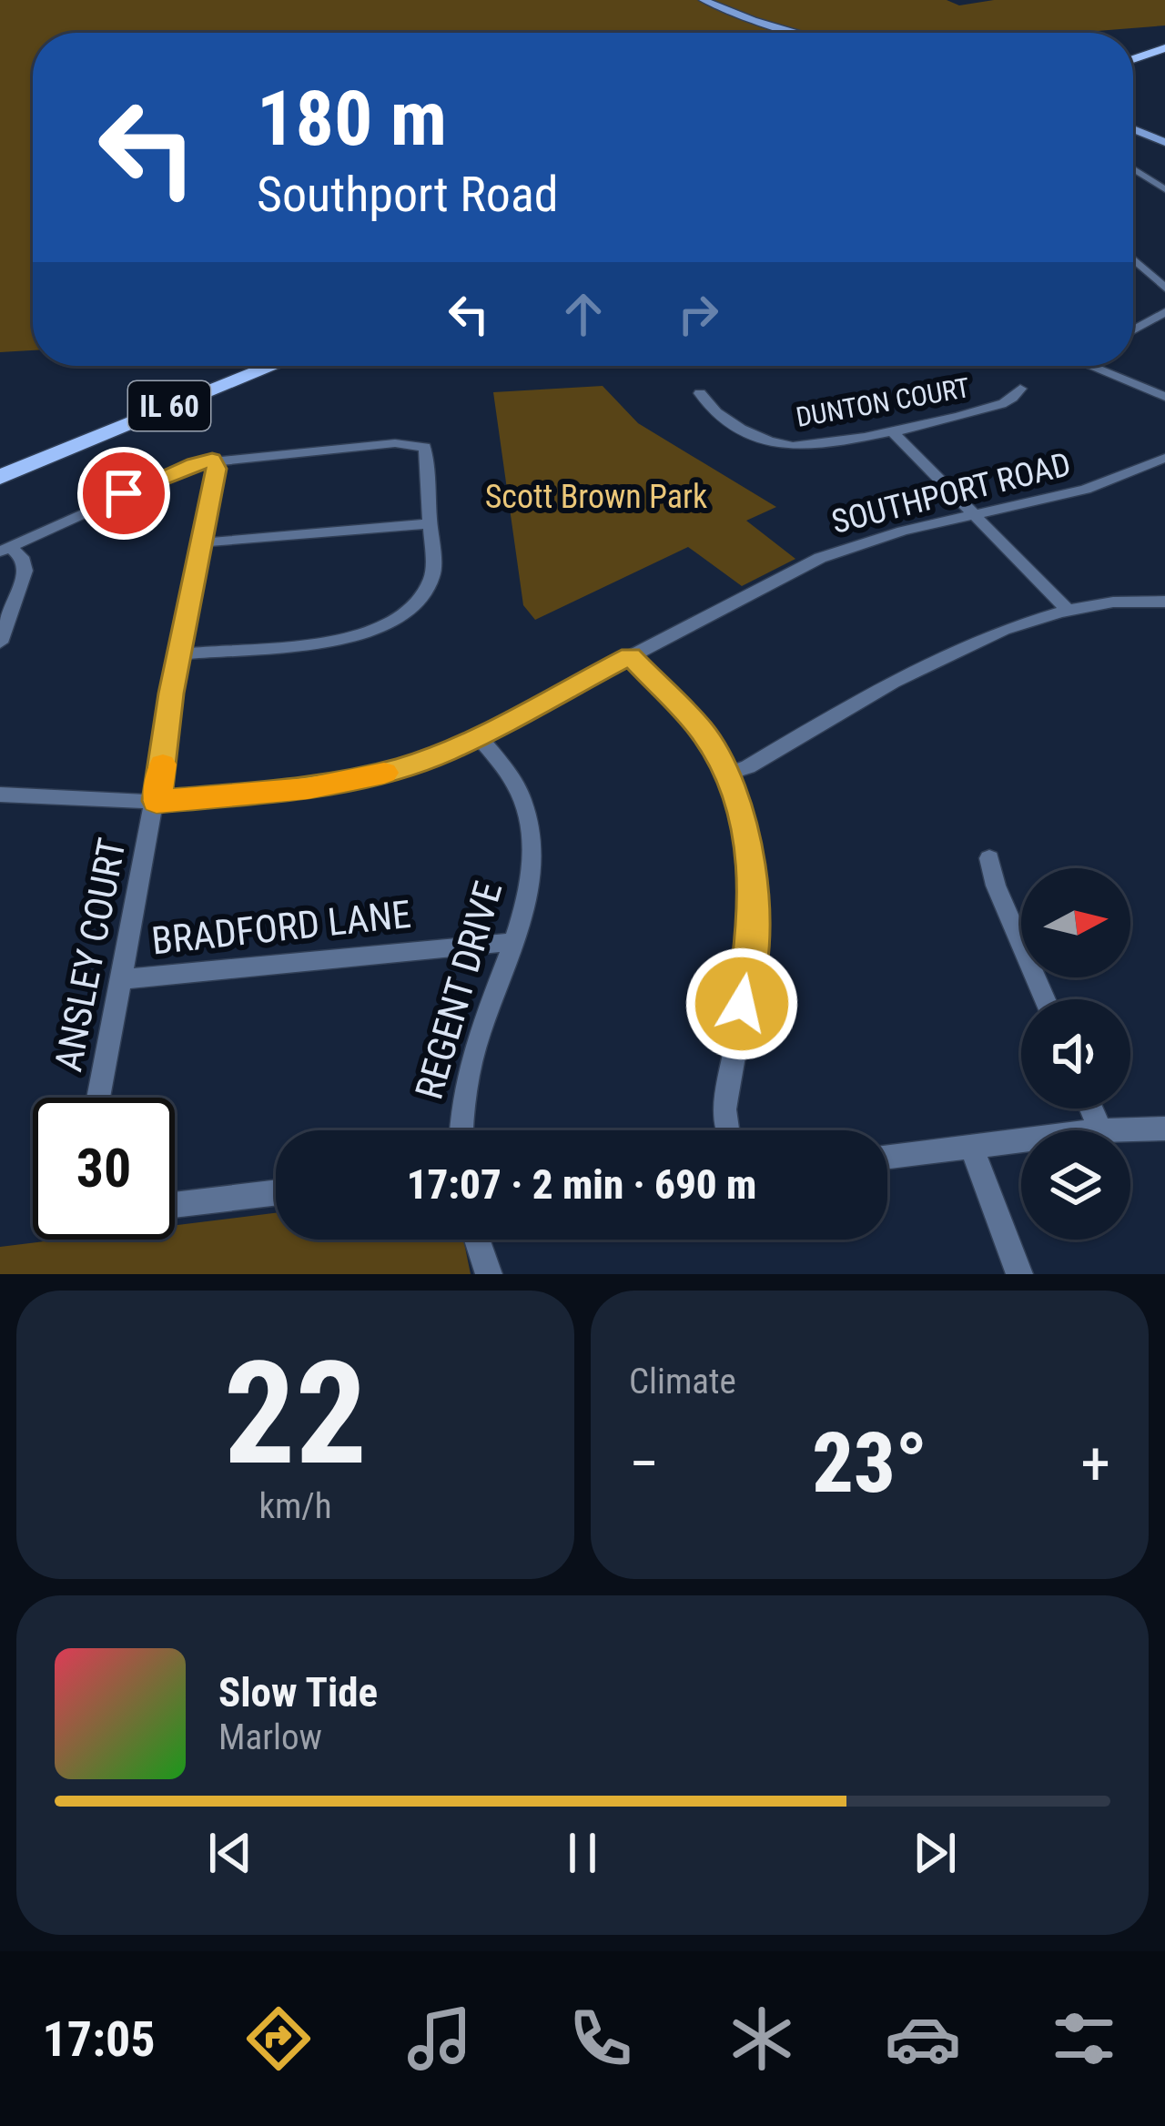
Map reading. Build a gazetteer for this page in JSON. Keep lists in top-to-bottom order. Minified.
{"streets":{"main road":["IL 60"],"street":["DUNTON COURT","SOUTHPORT ROAD","BRADFORD LANE","ANSLEY COURT","REGENT DRIVE"]},"crossings":[["SOUTHPORT ROAD","ANSLEY COURT"],["SOUTHPORT ROAD","REGENT DRIVE"],["BRADFORD LANE","ANSLEY COURT"],["BRADFORD LANE","REGENT DRIVE"]],"parks":["Scott Brown Park"],"north":"right","page":{"turn":["180 m","Southport Road"],"limit":"30","trip":"17:07 · 2 min · 690 m","tile":[["22","km/h"],"Climate"],"heat":["−","23°","+"],"song":["Slow Tide","Marlow"],"tabs":"17:05"}}
